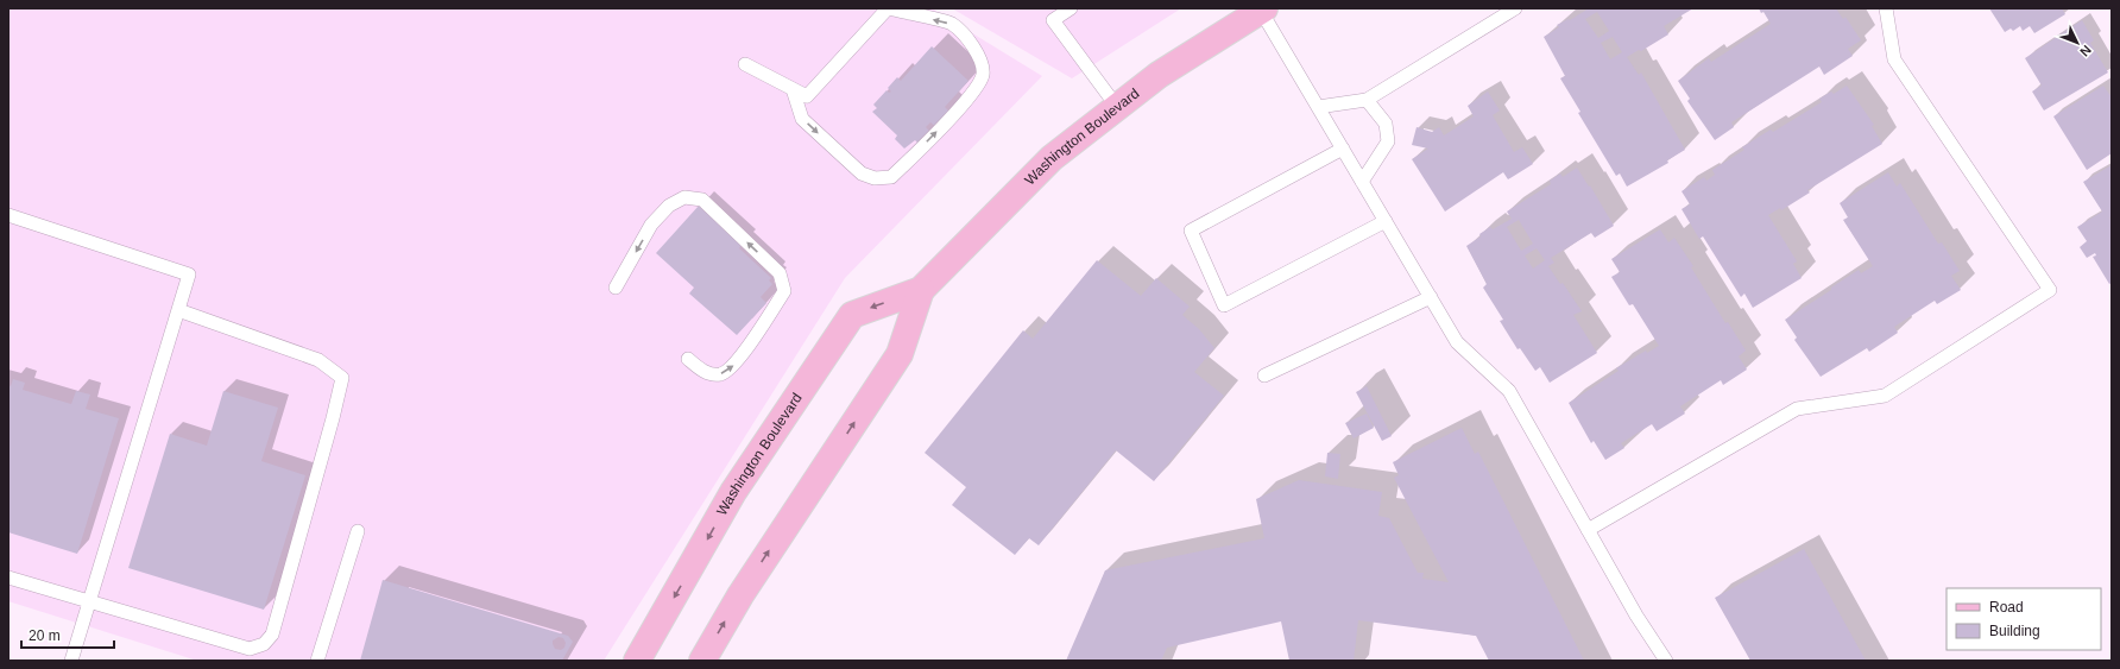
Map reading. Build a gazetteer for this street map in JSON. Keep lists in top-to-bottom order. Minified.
{"streets":{"main road":["Washington Boulevard"]},"legend":["Road","Building"],"scale_bar":"20 m","north":"bottom right"}
